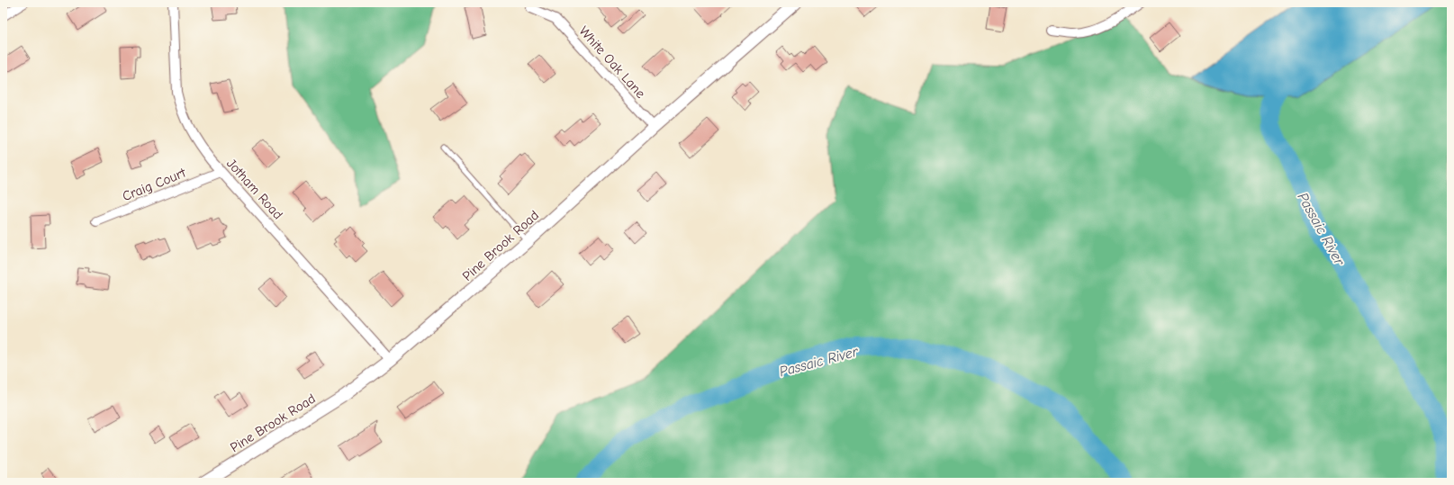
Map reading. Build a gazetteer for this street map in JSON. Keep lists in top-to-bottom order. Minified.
{"streets":{"street":["White Oak Lane","Craig Court","Jotham Road","Pine Brook Road"]},"crossings":[["White Oak Lane","Pine Brook Road"],["Craig Court","Jotham Road"],["Jotham Road","Pine Brook Road"]],"water":["Passaic River"]}
